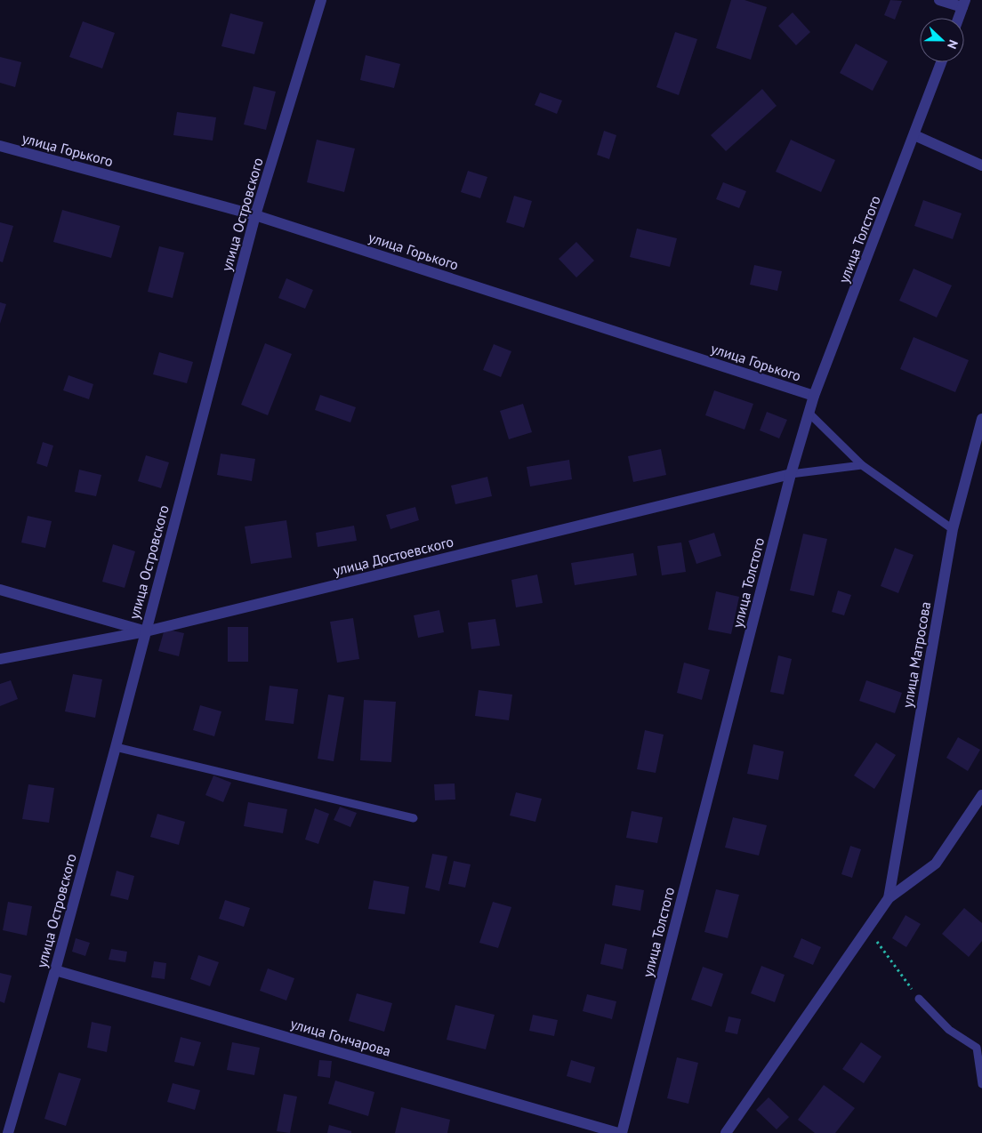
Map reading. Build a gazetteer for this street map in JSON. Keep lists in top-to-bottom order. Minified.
{"streets":{"street":["улица Горького","улица Островского","улица Толстого","улица Достоевского","улица Матросова","улица Гончарова"]},"crossings":[["улица Горького","улица Островского"],["улица Горького","улица Толстого"],["улица Островского","улица Достоевского"],["улица Островского","улица Гончарова"],["улица Толстого","улица Достоевского"],["улица Толстого","улица Гончарова"]],"north":"right"}
